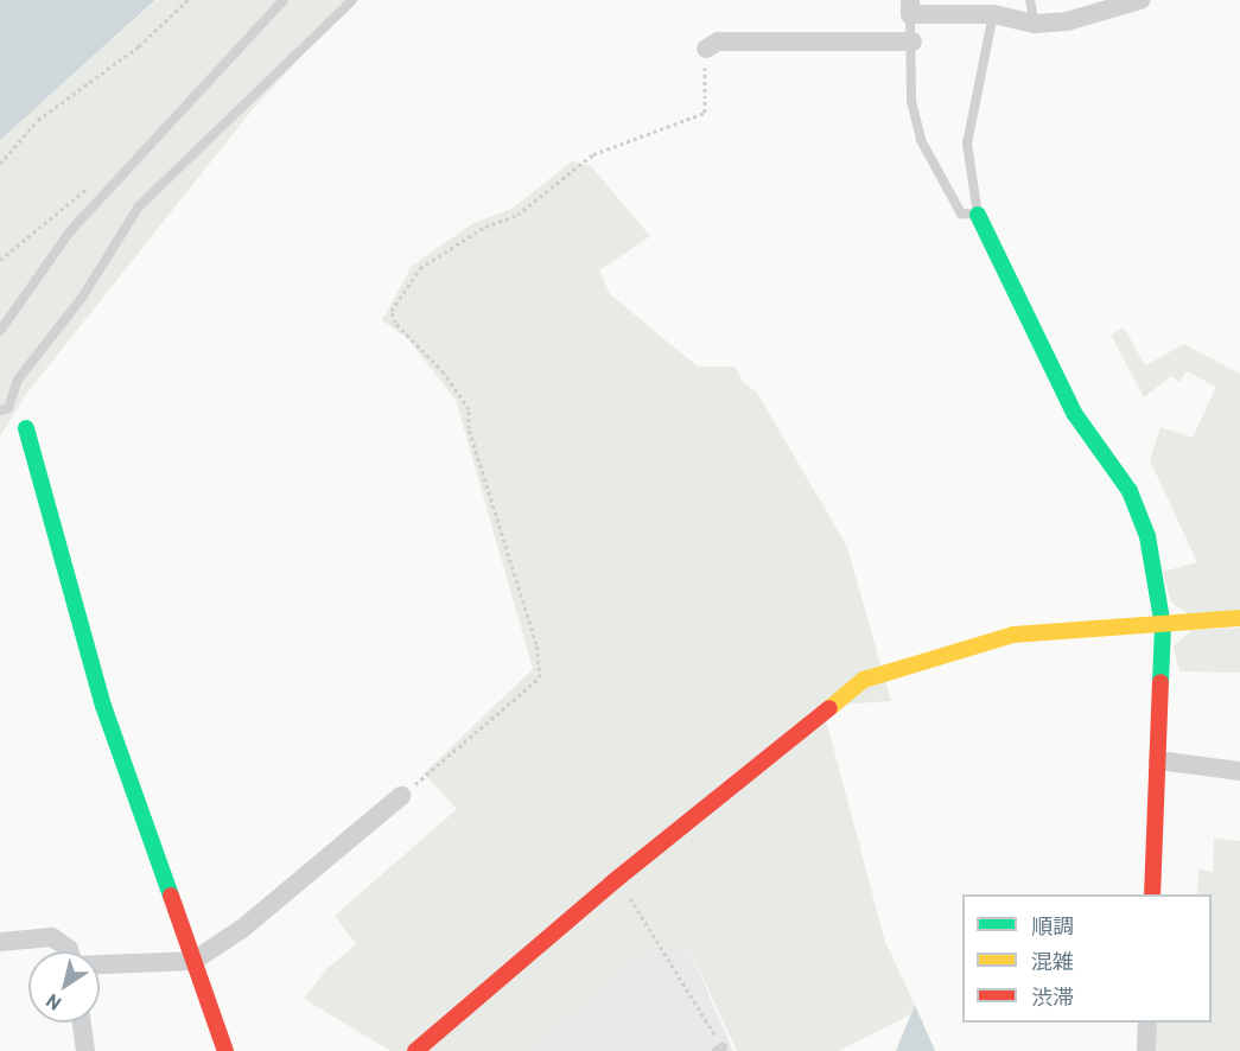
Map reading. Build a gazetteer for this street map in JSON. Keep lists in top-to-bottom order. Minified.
{"legend":["順調","混雑","渋滞"],"north":"bottom left"}
